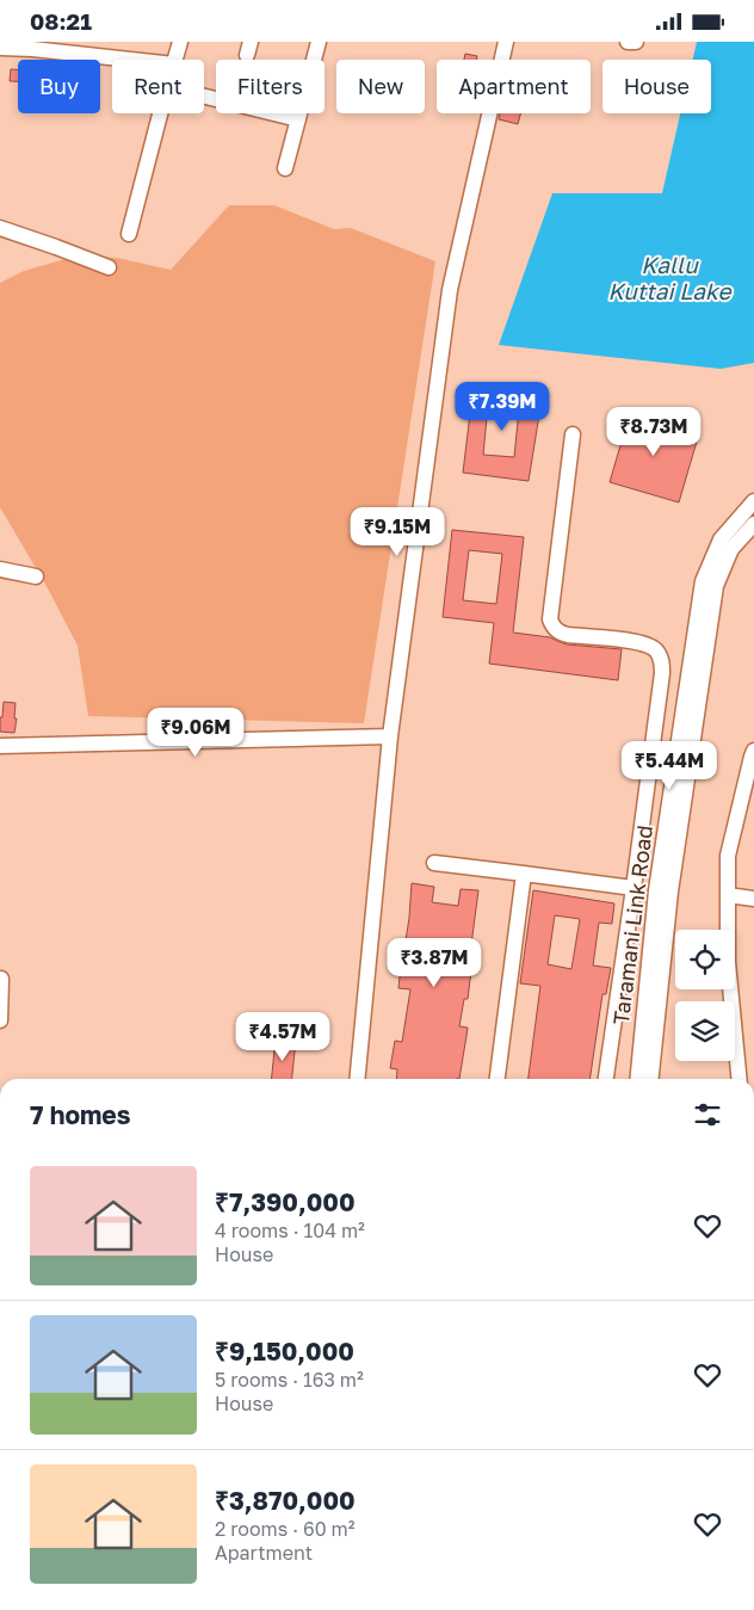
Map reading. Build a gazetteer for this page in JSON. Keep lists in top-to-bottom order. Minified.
{"streets":{"street":["Taramani Link Road"]},"water":["Kallu Kuttai Lake"],"page":{"status":"08:21","chip":["Buy","Rent","Filters","New","Apartment","House"],"price":["₹7.39M","₹8.73M","₹9.15M","₹9.06M","₹5.44M","₹3.87M","₹4.57M"],"heading":"7 homes","list":[{"name":"₹7,390,000","note":"4 rooms · 104 m² · House"},{"name":"₹9,150,000","note":"5 rooms · 163 m² · House"},{"name":"₹3,870,000","note":"2 rooms · 60 m² · Apartment"}]}}
